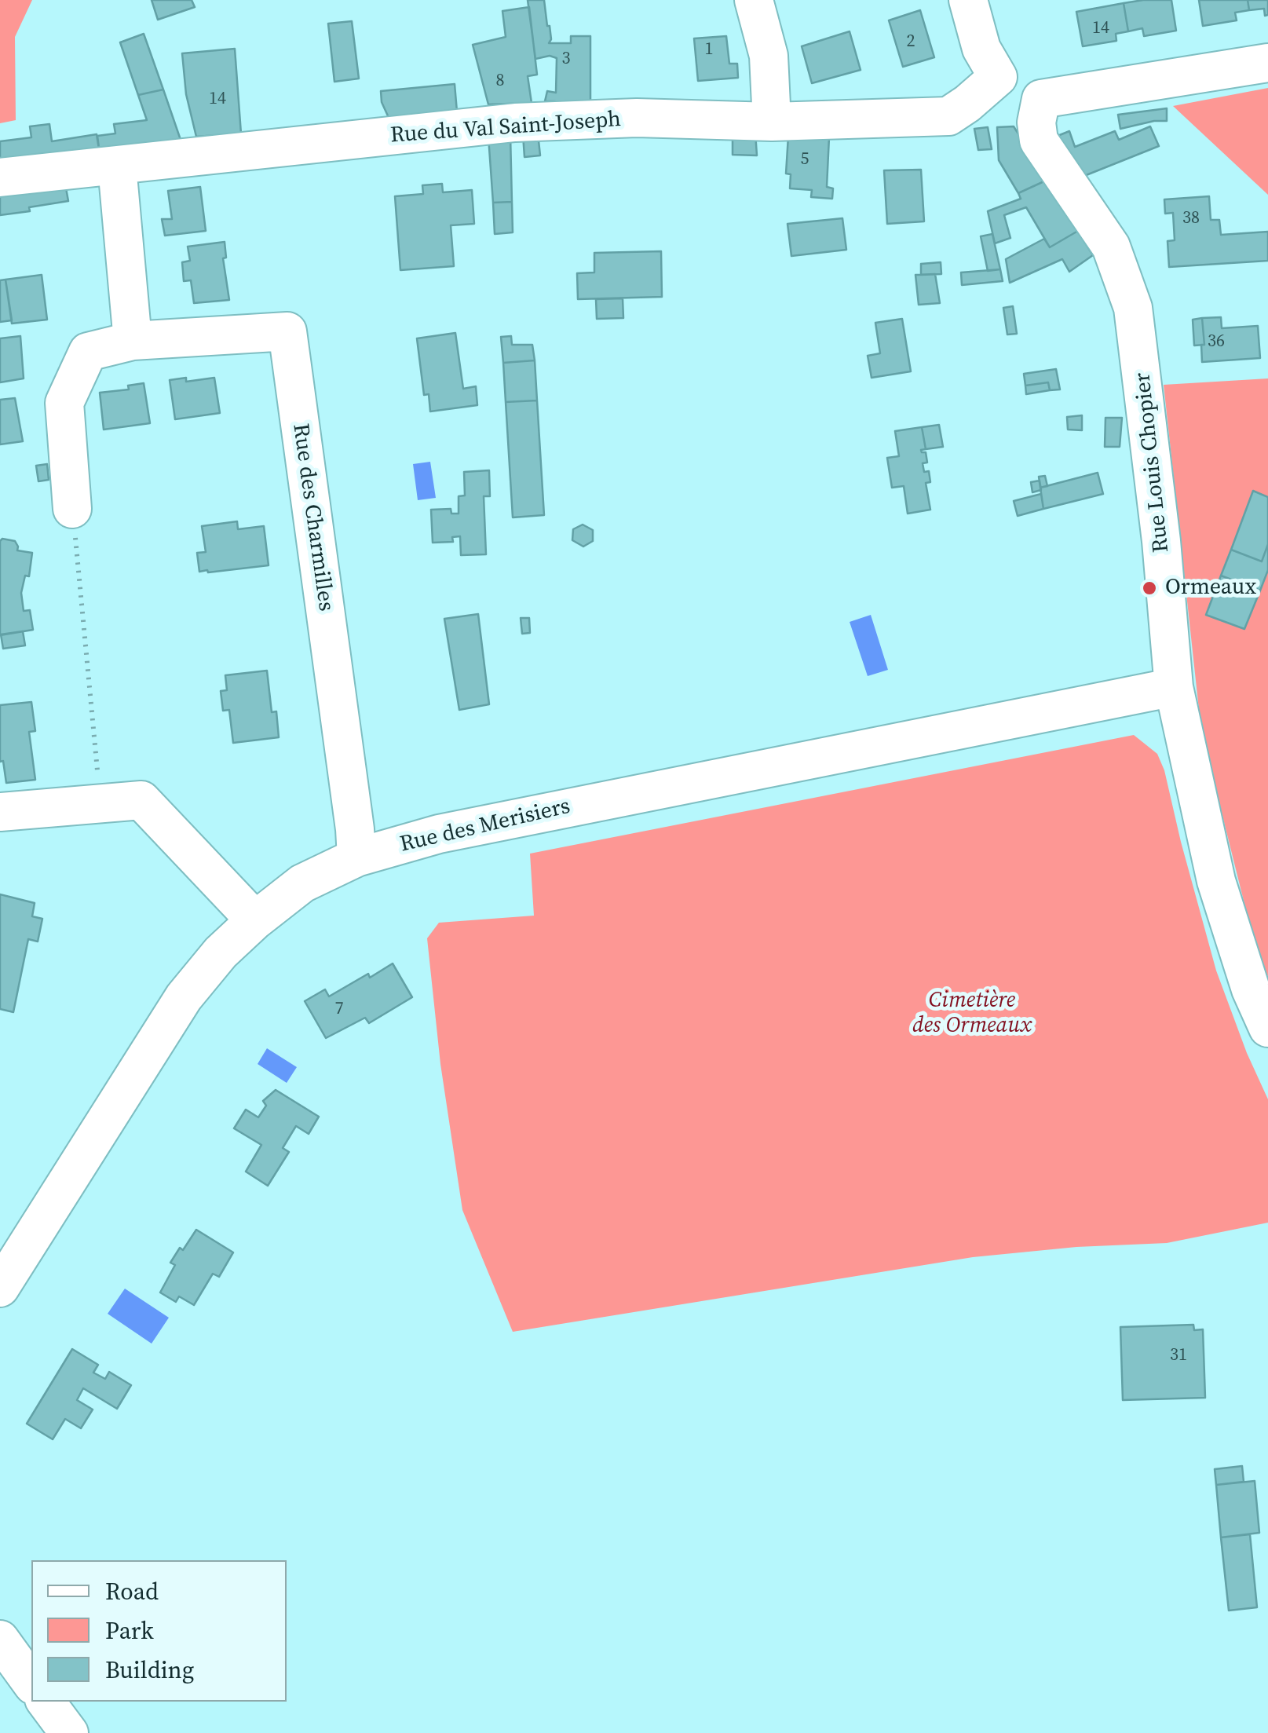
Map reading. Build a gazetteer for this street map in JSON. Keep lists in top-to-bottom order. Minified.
{"streets":{"street":["Rue du Val Saint-Joseph","Rue Louis Chopier","Rue des Charmilles","Rue des Merisiers"]},"crossings":[["Rue Louis Chopier","Rue des Merisiers"],["Rue des Charmilles","Rue des Merisiers"]],"parks":["Cimetière des Ormeaux"],"places":["Ormeaux"],"house_numbers":["14","2","1","3","8","14","5","38","36","7","31"],"legend":["Road","Park","Building"]}
